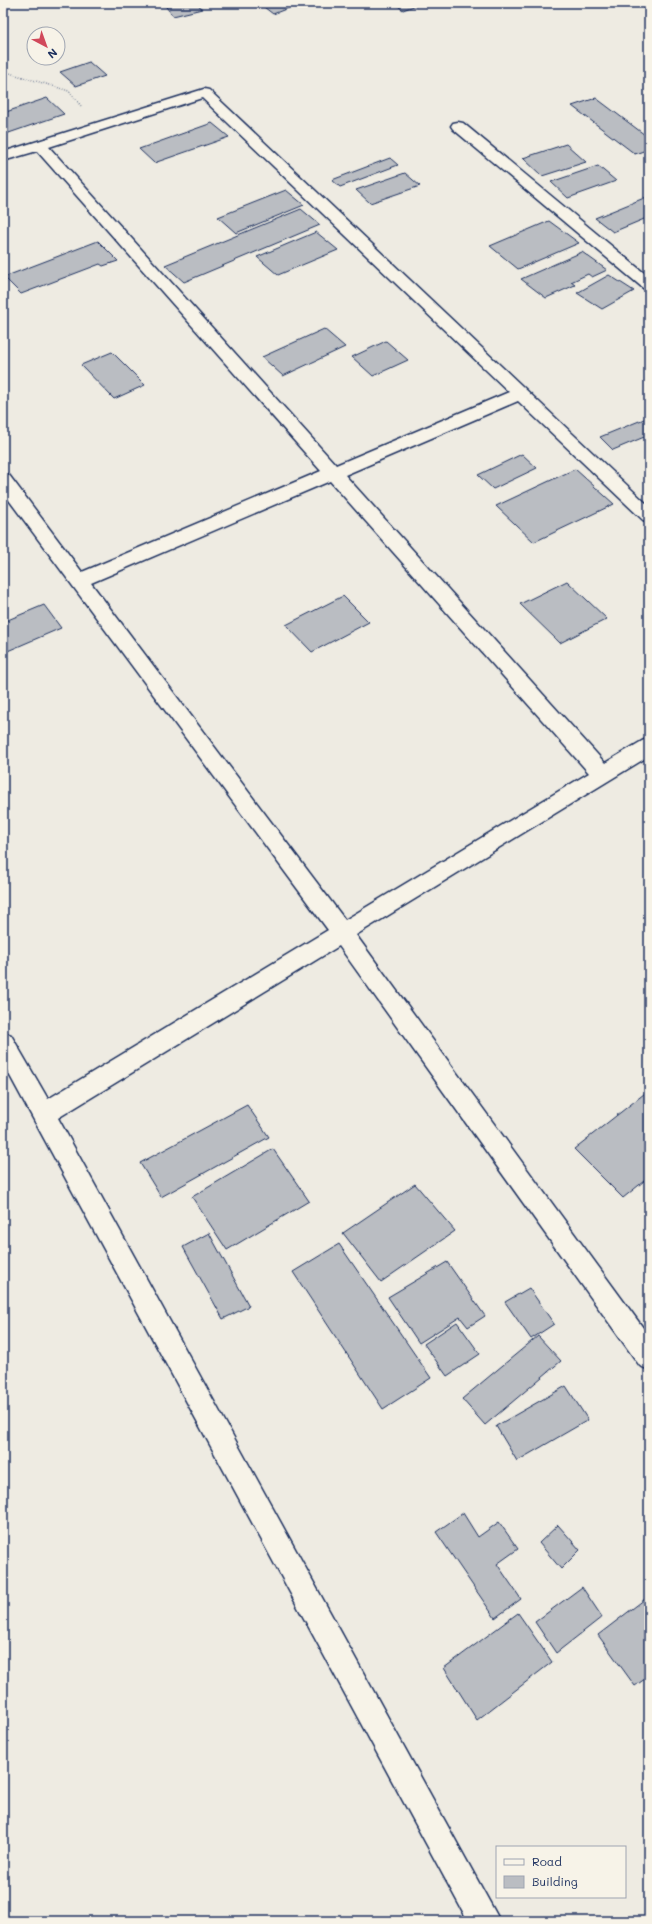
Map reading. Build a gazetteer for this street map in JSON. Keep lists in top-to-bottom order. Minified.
{"legend":["Road","Building"],"north":"bottom right"}
